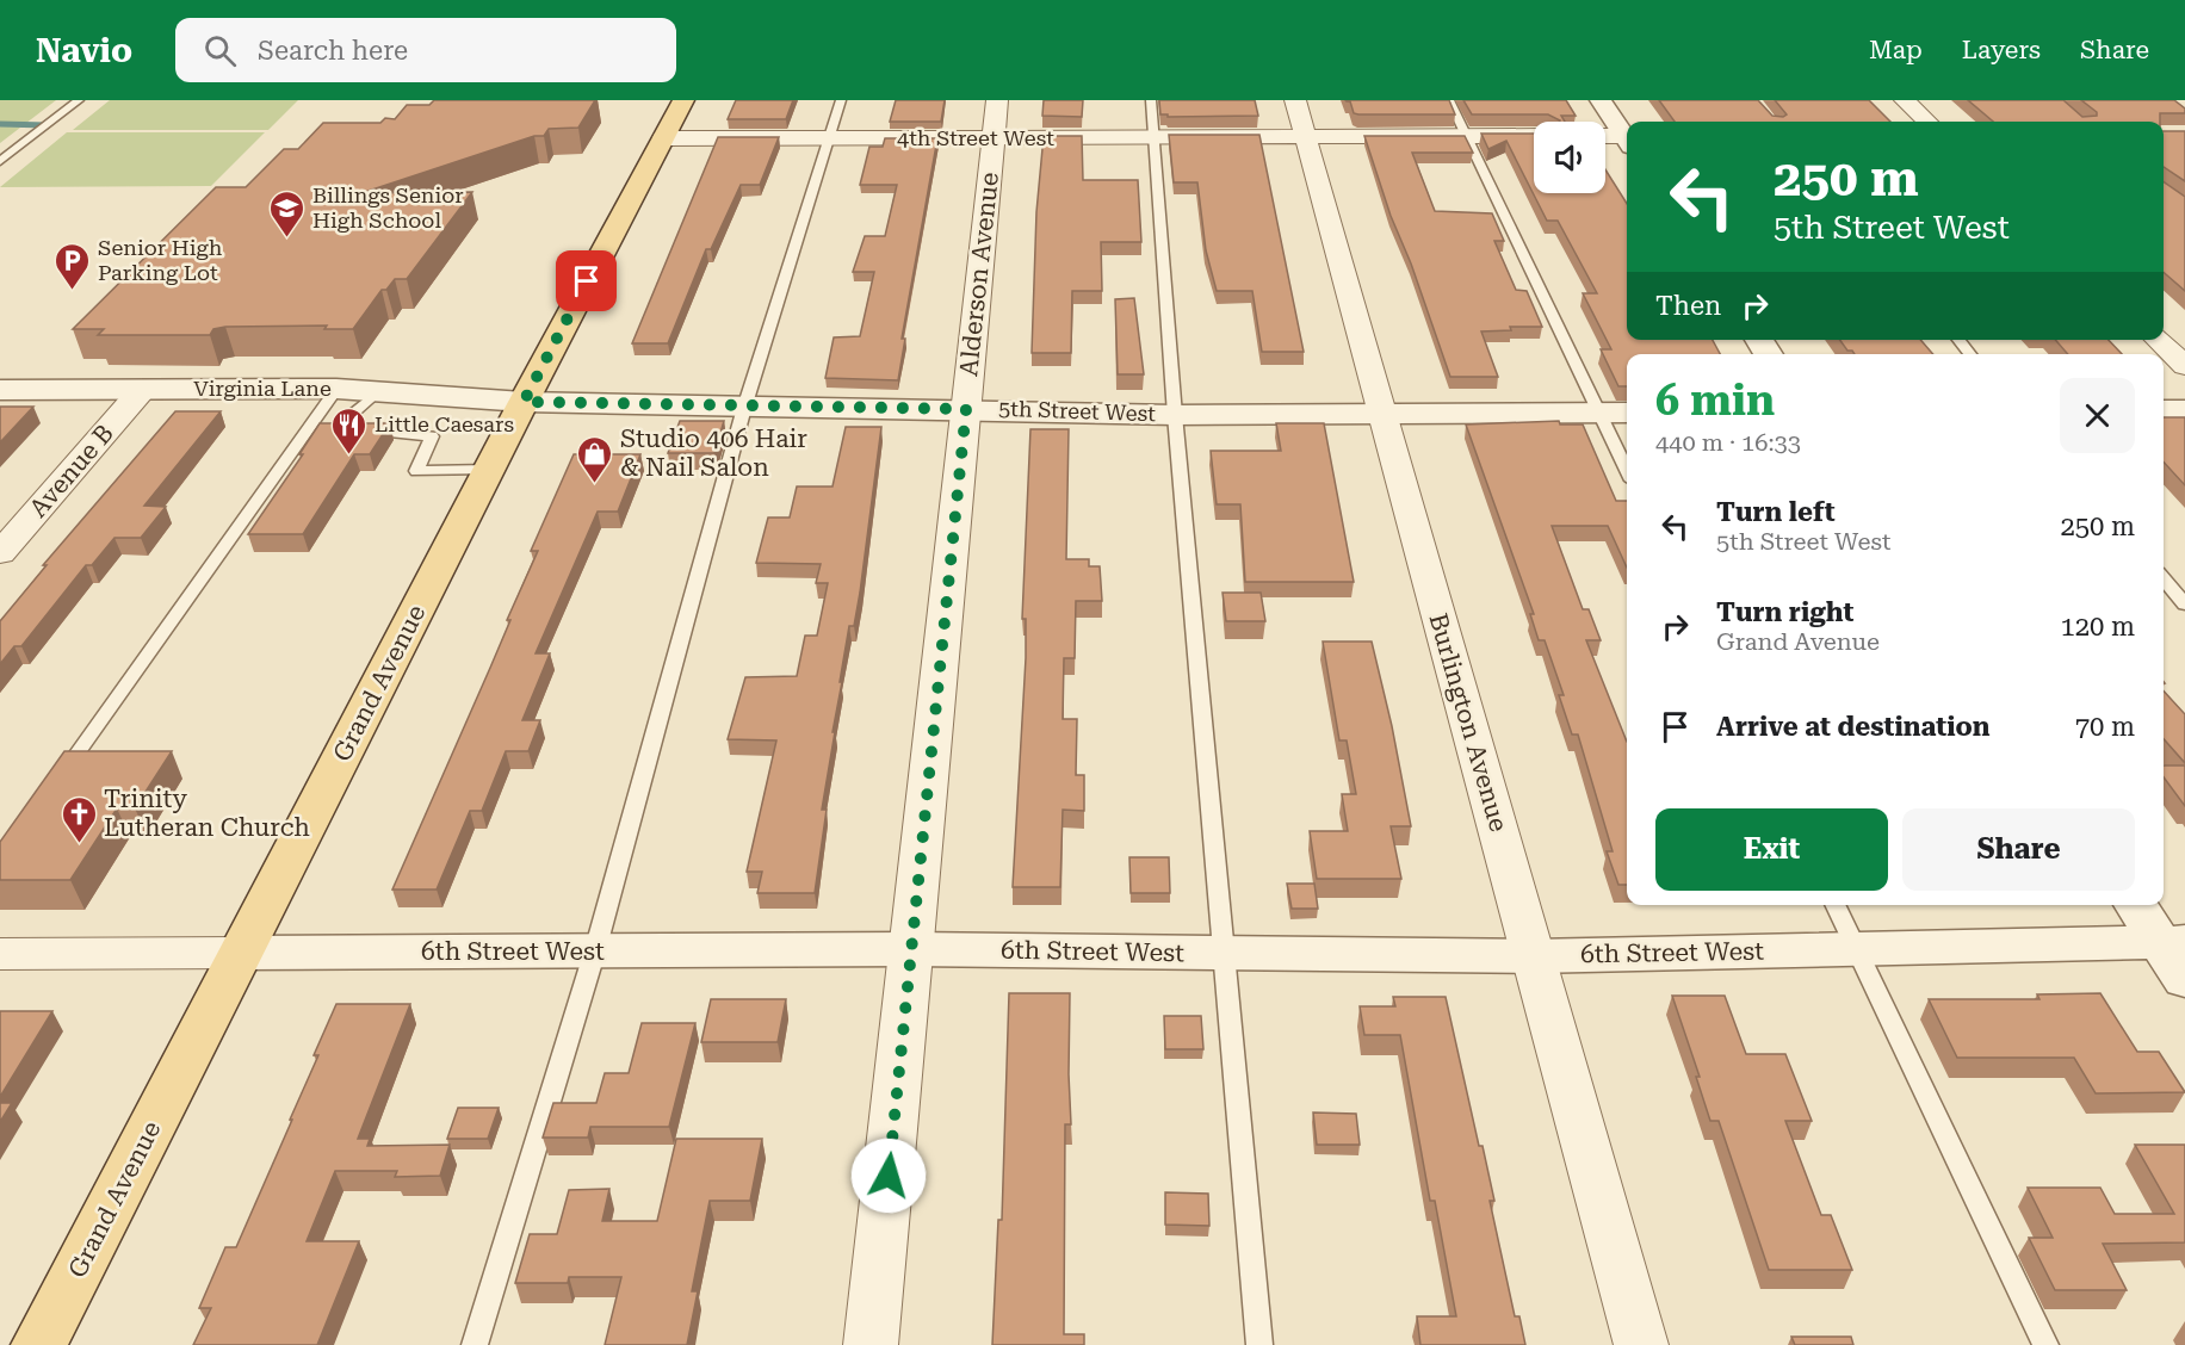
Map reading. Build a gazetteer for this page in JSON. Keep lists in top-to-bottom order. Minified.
{"streets":{"main road":["Grand Avenue"],"street":["4th Street West","Alderson Avenue","Virginia Lane","5th Street West","Avenue B","Burlington Avenue","6th Street West"]},"crossings":[["4th Street West","Alderson Avenue"],["4th Street West","Grand Avenue"],["4th Street West","Burlington Avenue"],["Alderson Avenue","5th Street West"],["Alderson Avenue","6th Street West"],["Virginia Lane","5th Street West"],["Virginia Lane","Avenue B"],["Virginia Lane","Grand Avenue"],["5th Street West","Grand Avenue"],["5th Street West","Burlington Avenue"],["Grand Avenue","6th Street West"],["Burlington Avenue","6th Street West"]],"places":{"school or university":["Billings Senior High School"],"parking":["Senior High Parking Lot"],"restaurant":["Little Caesars"],"shop":["Studio 406 Hair & Nail Salon"],"church":["Trinity Lutheran Church"]},"page":{"header":"Navio","search":"Search here","nav":["Map","Layers","Share"],"turn":["250 m","5th Street West"],"then":"Then","heading":["6 min","440 m · 16:33"],"list":[{"name":"Turn left","note":"5th Street West","value":"250 m"},{"name":"Turn right","note":"Grand Avenue","value":"120 m"},{"name":"Arrive at destination","value":"70 m"}],"buttons":["Exit","Share"]}}
